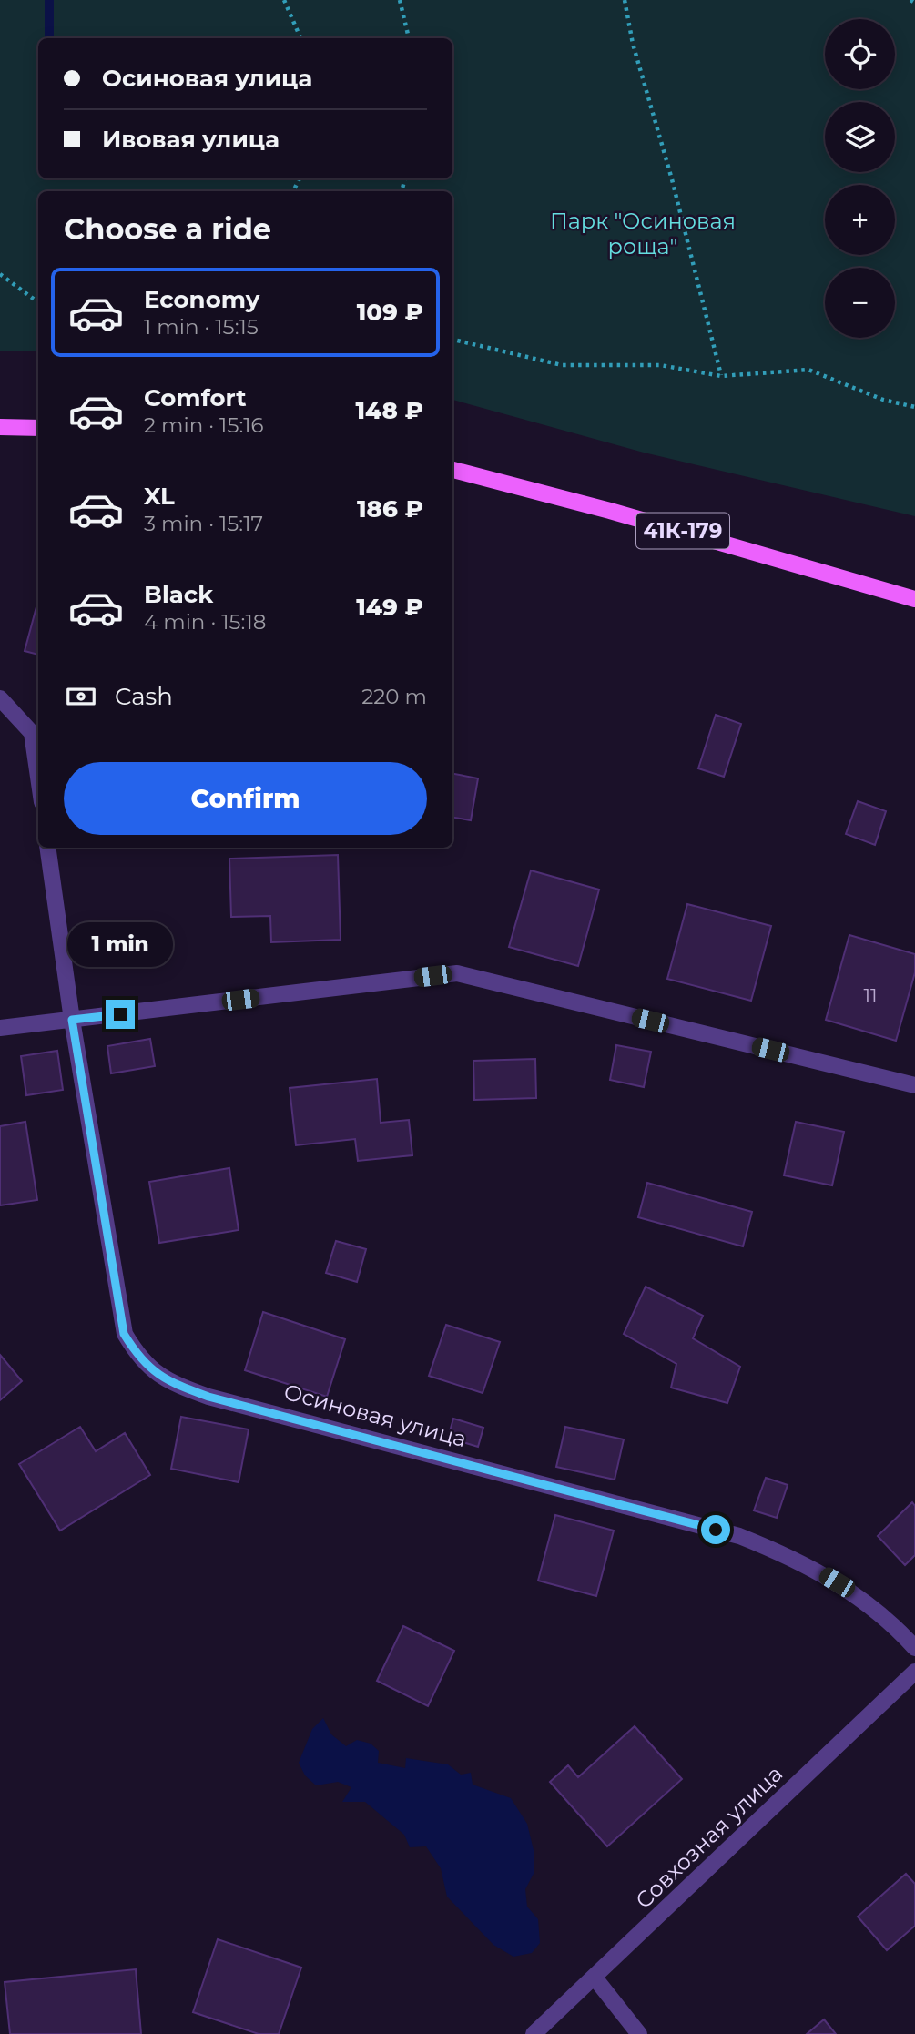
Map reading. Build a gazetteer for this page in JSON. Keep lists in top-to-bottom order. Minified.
{"streets":{"main road":["41К-179"],"street":["Осиновая улица","Совхозная улица"]},"parks":["Парк \"Осиновая роща\""],"house_numbers":["11"],"page":{"map_buttons":["+","−"],"banner":["Осиновая улица","Ивовая улица"],"heading":"Choose a ride","list":[{"name":"Economy","note":"1 min · 15:15","value":"109 ₽"},{"name":"Comfort","note":"2 min · 15:16","value":"148 ₽"},{"name":"XL","note":"3 min · 15:17","value":"186 ₽"},{"name":"Black","note":"4 min · 15:18","value":"149 ₽"}],"pay":["Cash","220 m"],"buttons":"Confirm","bubble":"1 min"}}
